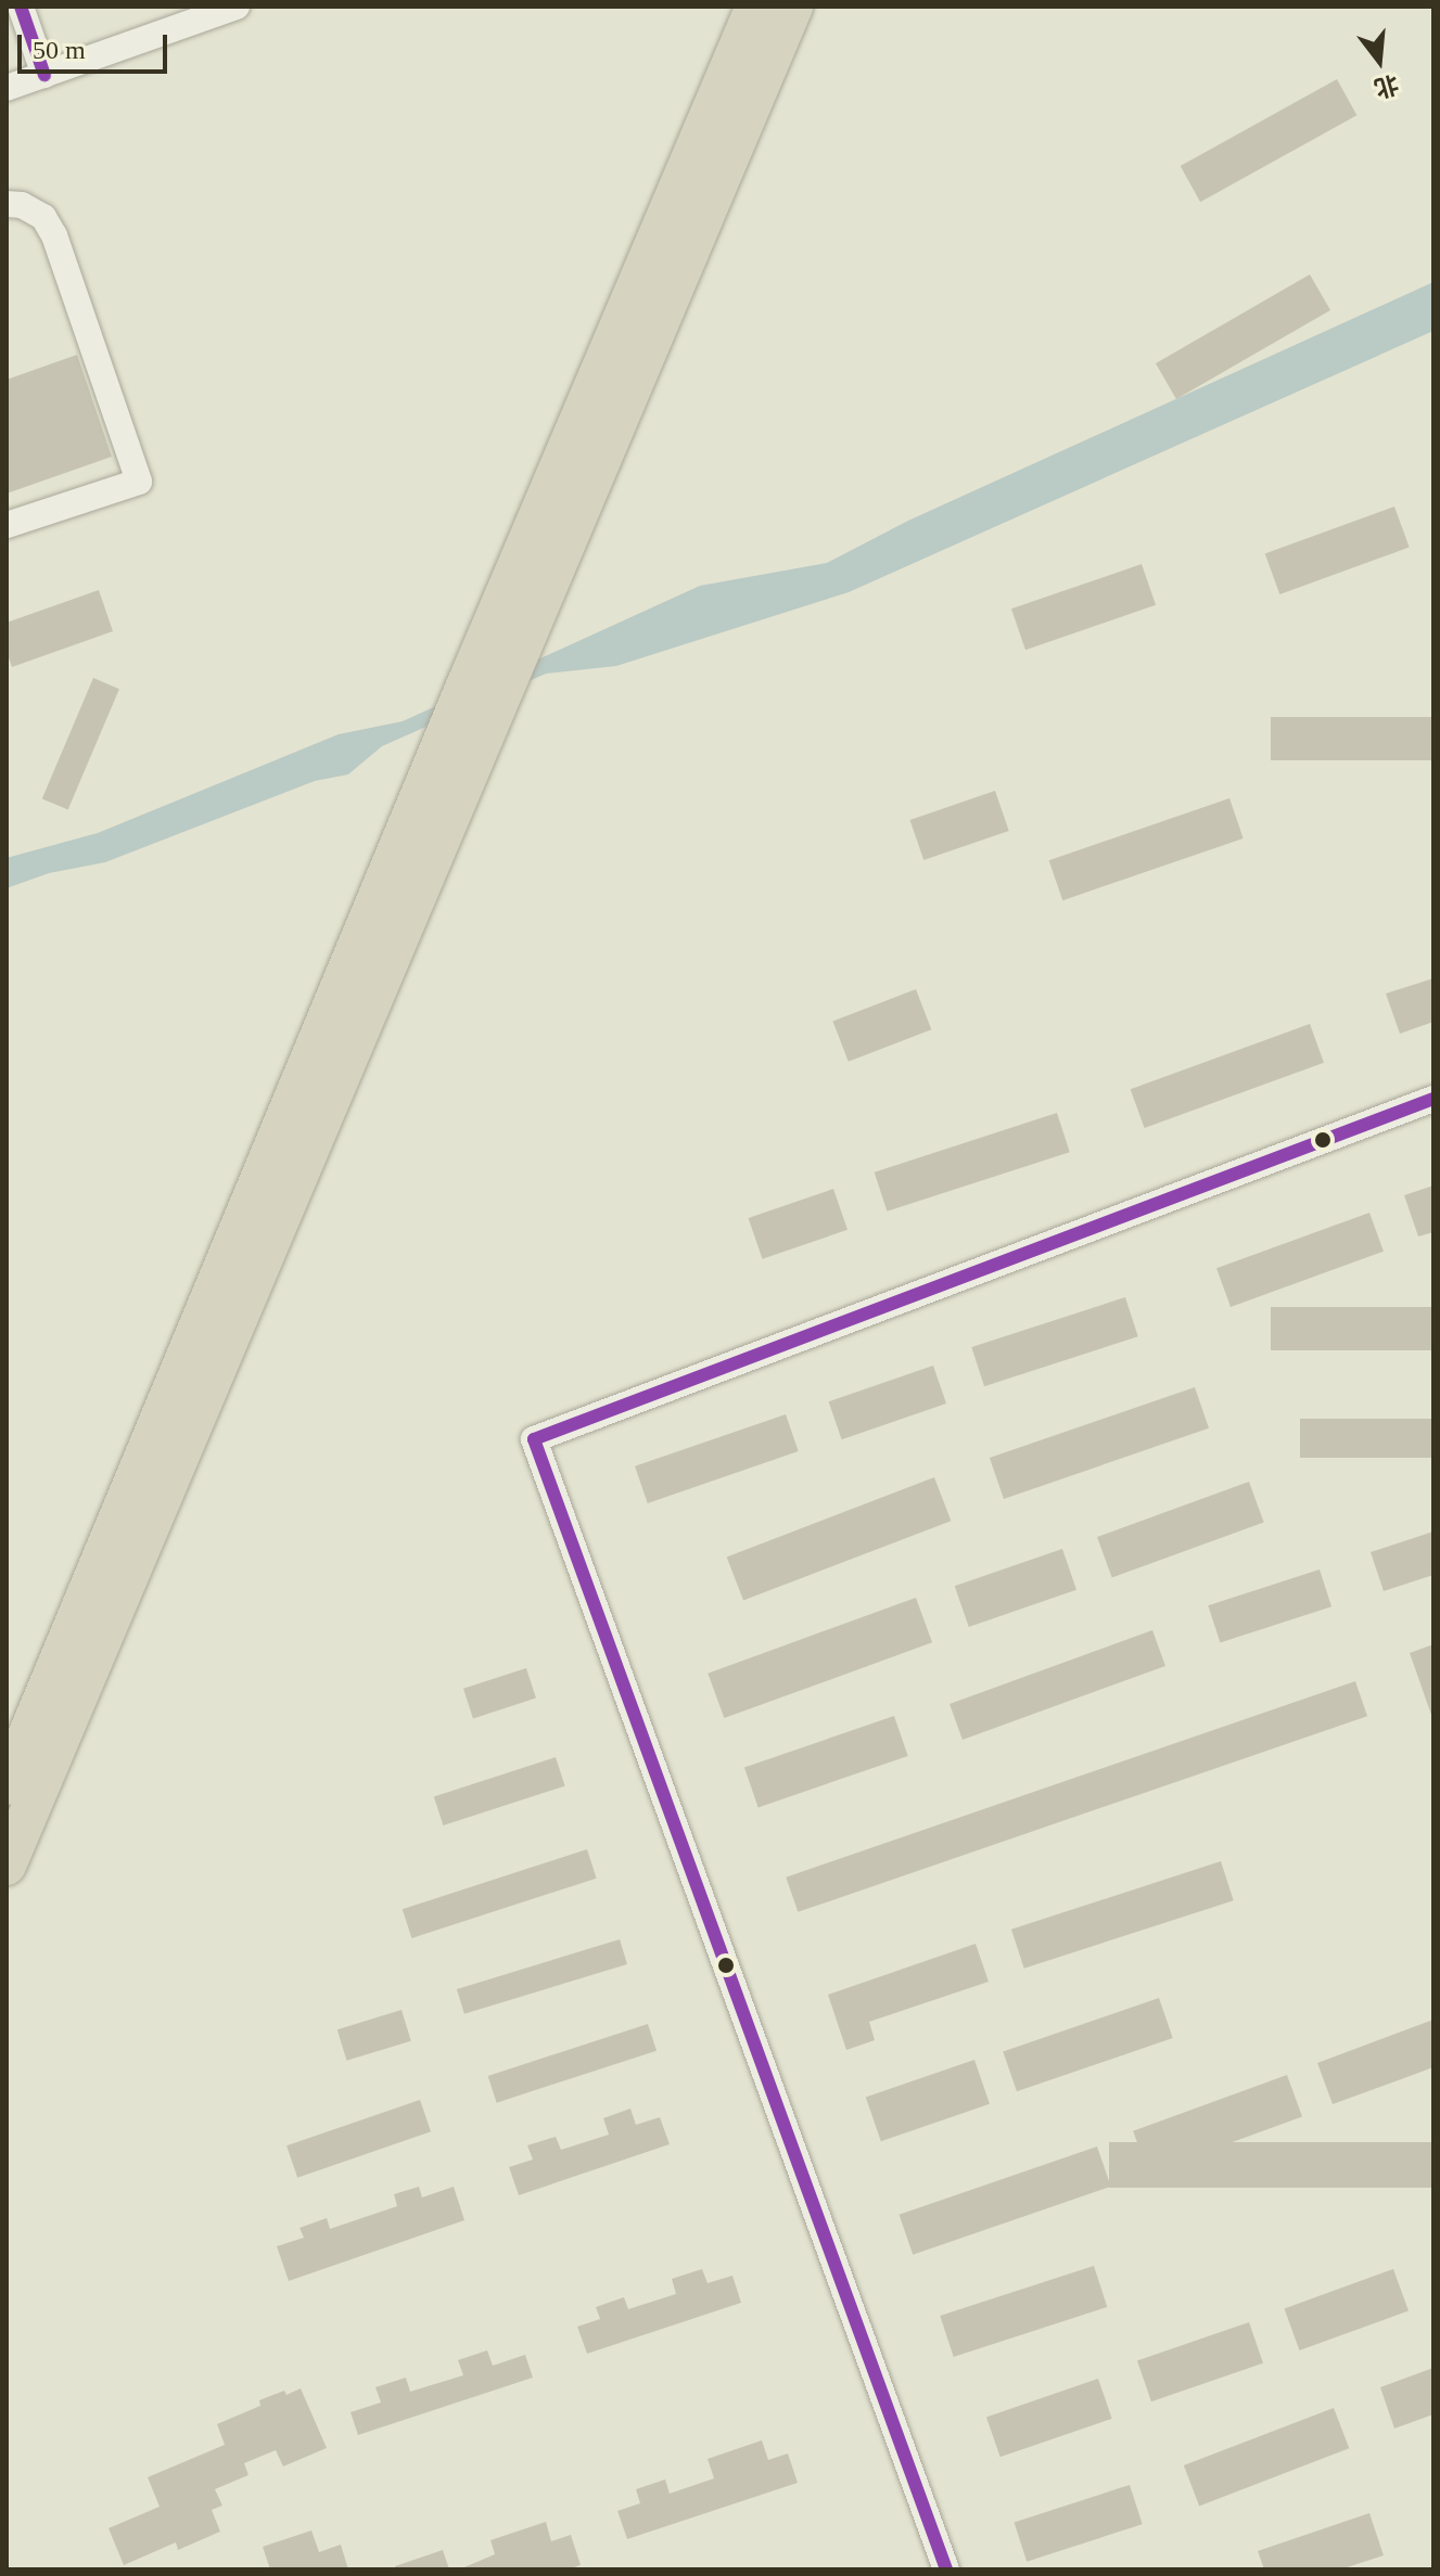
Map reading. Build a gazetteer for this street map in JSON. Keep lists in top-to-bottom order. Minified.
{"scale_bar":"50 m","north":"bottom"}
